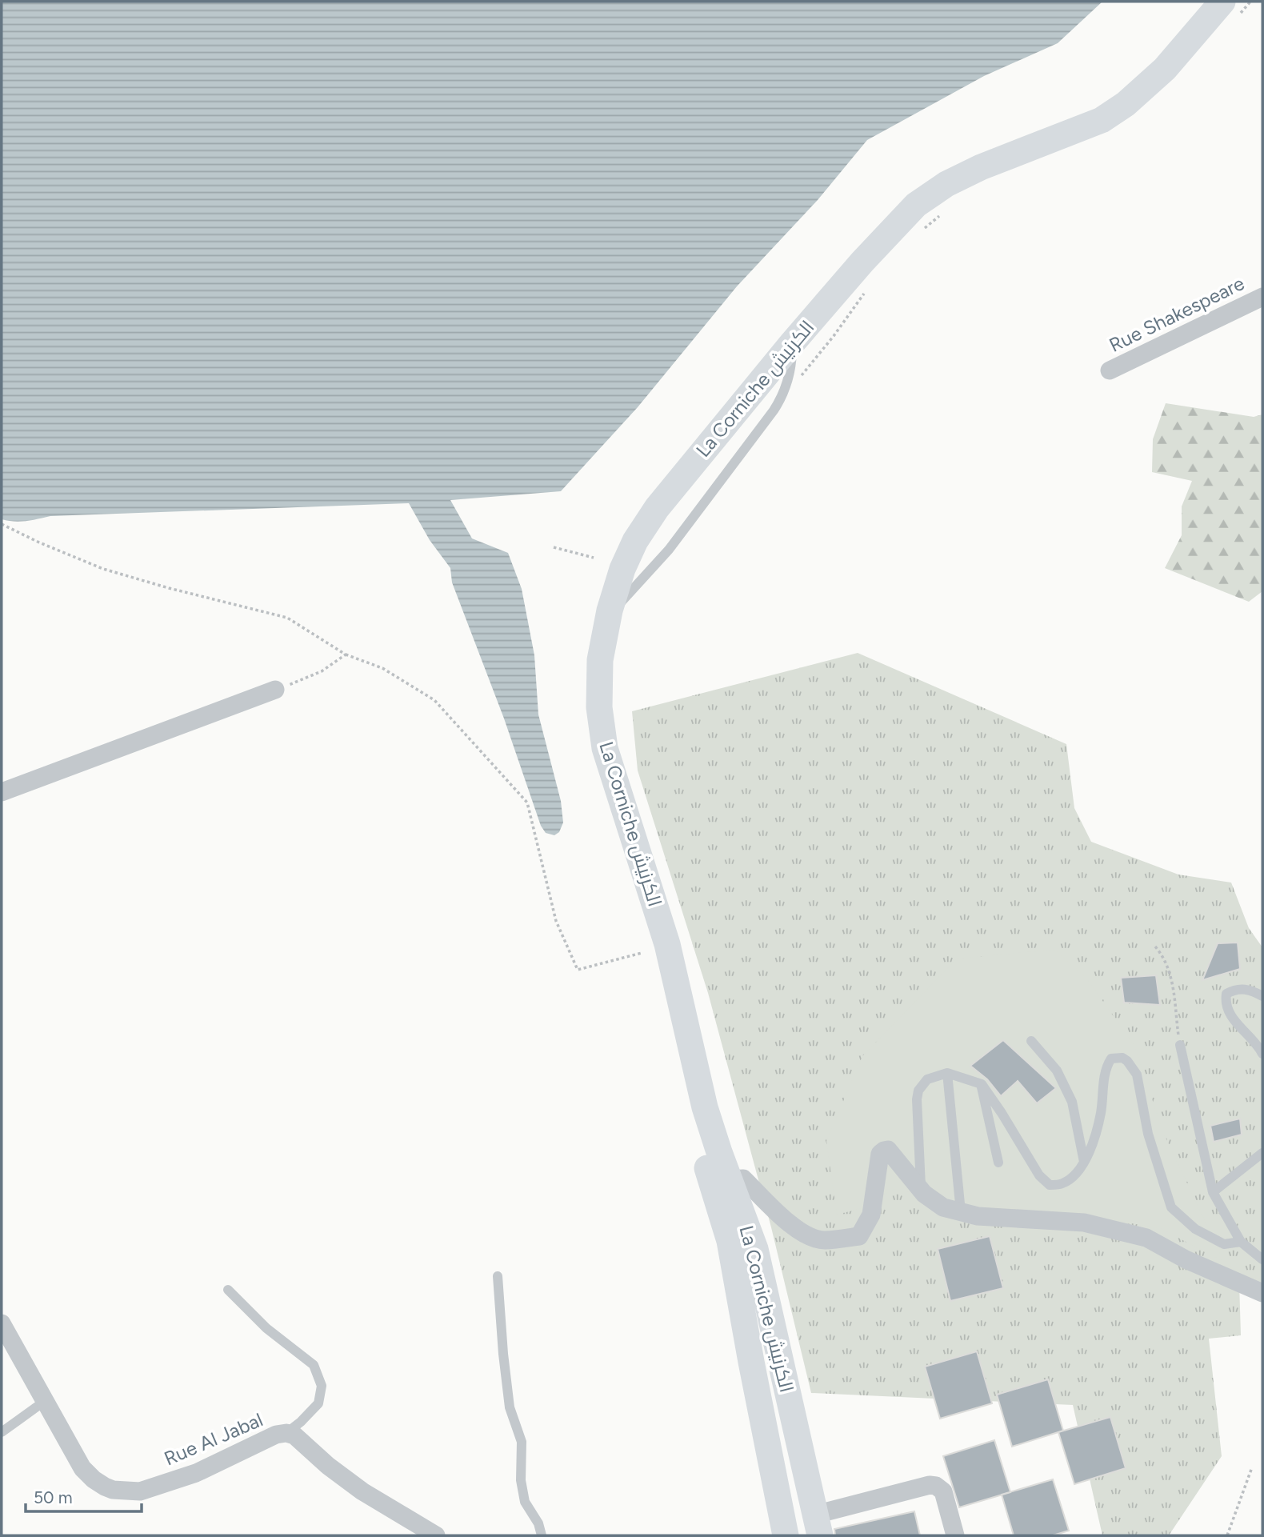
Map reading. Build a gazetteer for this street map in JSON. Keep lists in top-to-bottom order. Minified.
{"streets":{"main road":["La Corniche الكرنيش"],"street":["Rue Shakespeare","Rue Al Jabal"]},"scale_bar":"50 m"}
